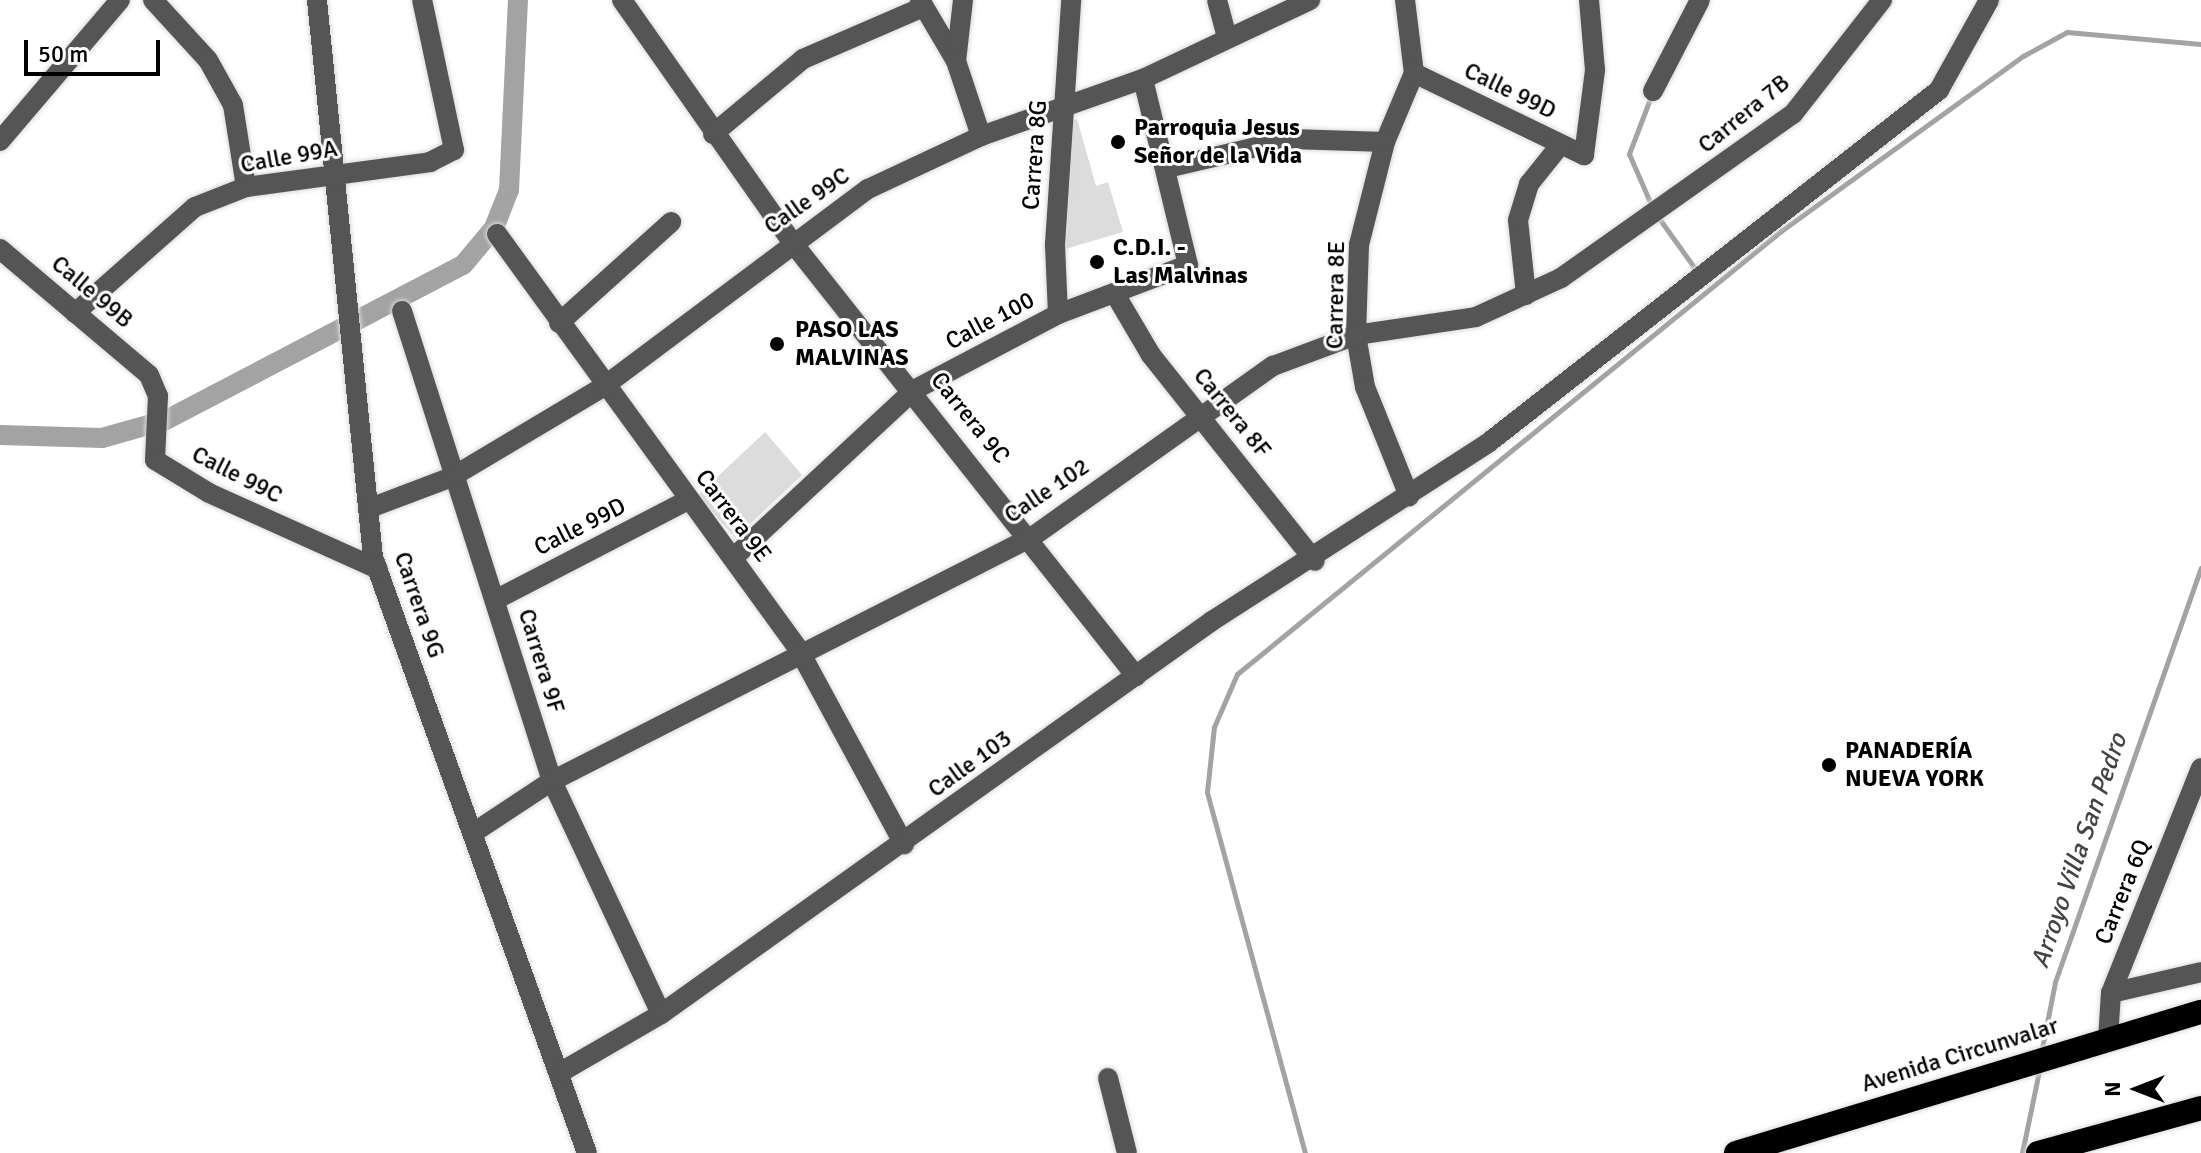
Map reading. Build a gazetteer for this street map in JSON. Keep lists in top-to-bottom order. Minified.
{"streets":{"highway":["Avenida Circunvalar"],"street":["Calle 99D","Carrera 7B","Carrera 8G","Calle 99A","Calle 99C","Calle 99B","Carrera 8E","Calle 100","Carrera 8F","Carrera 9C","Calle 102","Carrera 9E","Carrera 9G","Carrera 9F","Calle 103","Carrera 6Q"]},"crossings":[["Calle 99D","Carrera 8E"],["Calle 99D","Carrera 9E"],["Calle 99D","Carrera 9F"],["Carrera 7B","Calle 102"],["Carrera 8G","Calle 99C"],["Carrera 8G","Calle 100"],["Calle 99A","Calle 99B"],["Calle 99A","Carrera 9G"],["Calle 99C","Calle 99B"],["Calle 99C","Carrera 9C"],["Calle 99C","Carrera 9E"],["Calle 99C","Carrera 9G"],["Calle 99C","Carrera 9F"],["Carrera 8E","Calle 102"],["Carrera 8E","Calle 103"],["Calle 100","Carrera 8F"],["Calle 100","Carrera 9C"],["Calle 100","Carrera 9E"],["Carrera 8F","Calle 102"],["Carrera 8F","Calle 103"],["Carrera 9C","Calle 102"],["Carrera 9C","Calle 103"],["Calle 102","Carrera 9E"],["Calle 102","Carrera 9G"],["Calle 102","Carrera 9F"],["Carrera 9E","Calle 103"],["Carrera 9G","Calle 103"],["Carrera 9F","Calle 103"],["Carrera 6Q","Avenida Circunvalar"]],"water":["Arroyo Villa San Pedro"],"places":["Parroquia Jesus Señor de la Vida","C.D.I. - Las Malvinas","PASO LAS MALVINAS","PANADERÍA NUEVA YORK"],"scale_bar":"50 m","north":"left"}
